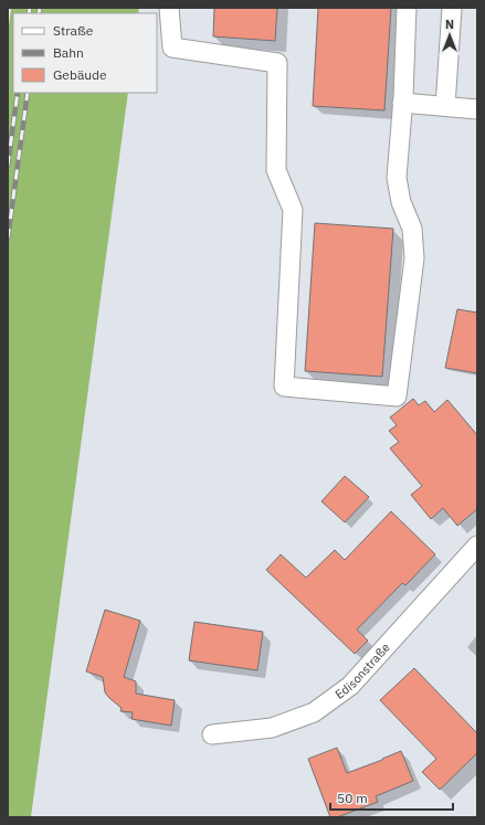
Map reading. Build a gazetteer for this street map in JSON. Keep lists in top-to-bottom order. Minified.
{"streets":{"street":["Edisonstraße"]},"legend":["Straße","Bahn","Gebäude"],"scale_bar":"50 m","north":"top"}
